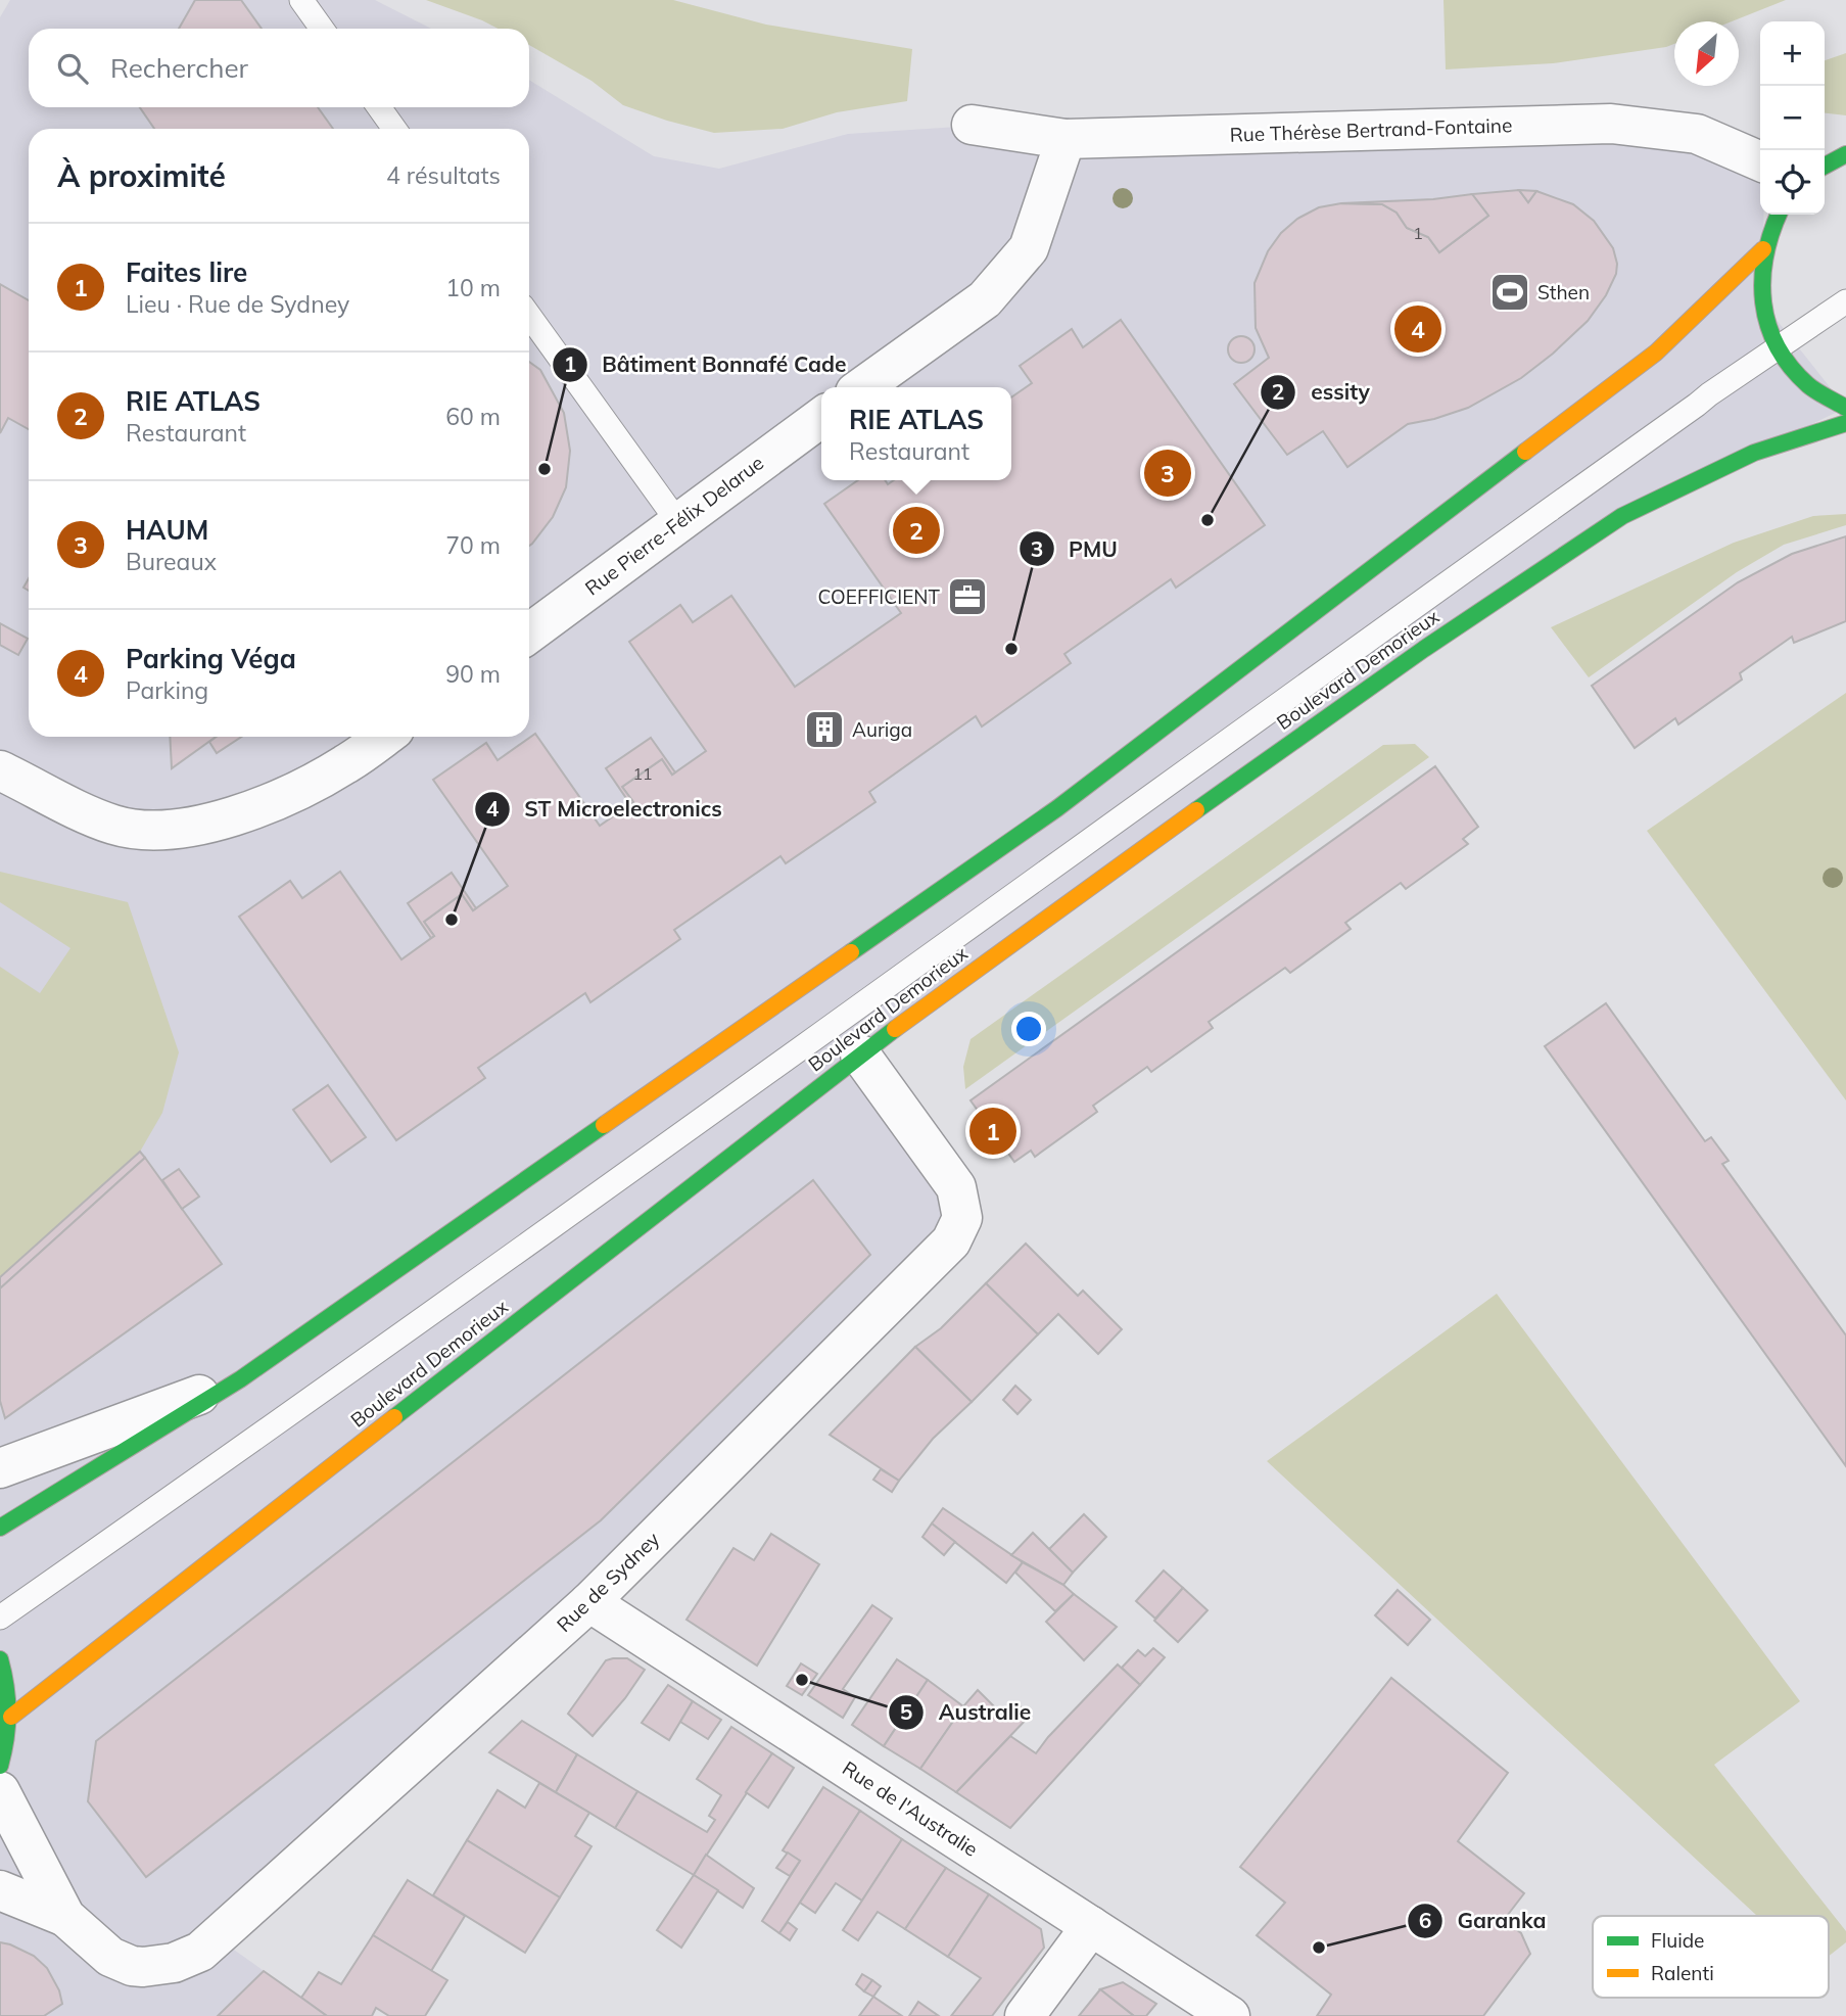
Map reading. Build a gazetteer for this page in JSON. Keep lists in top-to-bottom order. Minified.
{"streets":{"main road":["Boulevard Demorieux"],"street":["Rue Thérèse Bertrand-Fontaine","Rue Pierre-Félix Delarue","Rue de Sydney","Rue de l'Australie"]},"crossings":[["Boulevard Demorieux","Rue de Sydney"],["Rue de Sydney","Rue de l'Australie"]],"places":{"sports":["Sthen"],"other":["Bâtiment Bonnafé Cade","essity","PMU","ST Microelectronics","Australie","Garanka"],"office":["COEFFICIENT"],"building":["Auriga"]},"house_numbers":["1","11"],"legend":["Fluide","Ralenti"],"north":"bottom left","page":{"map_buttons":["+","−"],"search":"Rechercher","heading":["À proximité","4 résultats"],"list":[{"mark":"1","name":"Faites lire","note":"Lieu · Rue de Sydney","value":"10 m"},{"mark":"2","name":"RIE ATLAS","note":"Restaurant","value":"60 m"},{"mark":"3","name":"HAUM","note":"Bureaux","value":"70 m"},{"mark":"4","name":"Parking Véga","note":"Parking","value":"90 m"}],"pins":["4","3","2","1"],"popup":["RIE ATLAS","Restaurant"]}}
